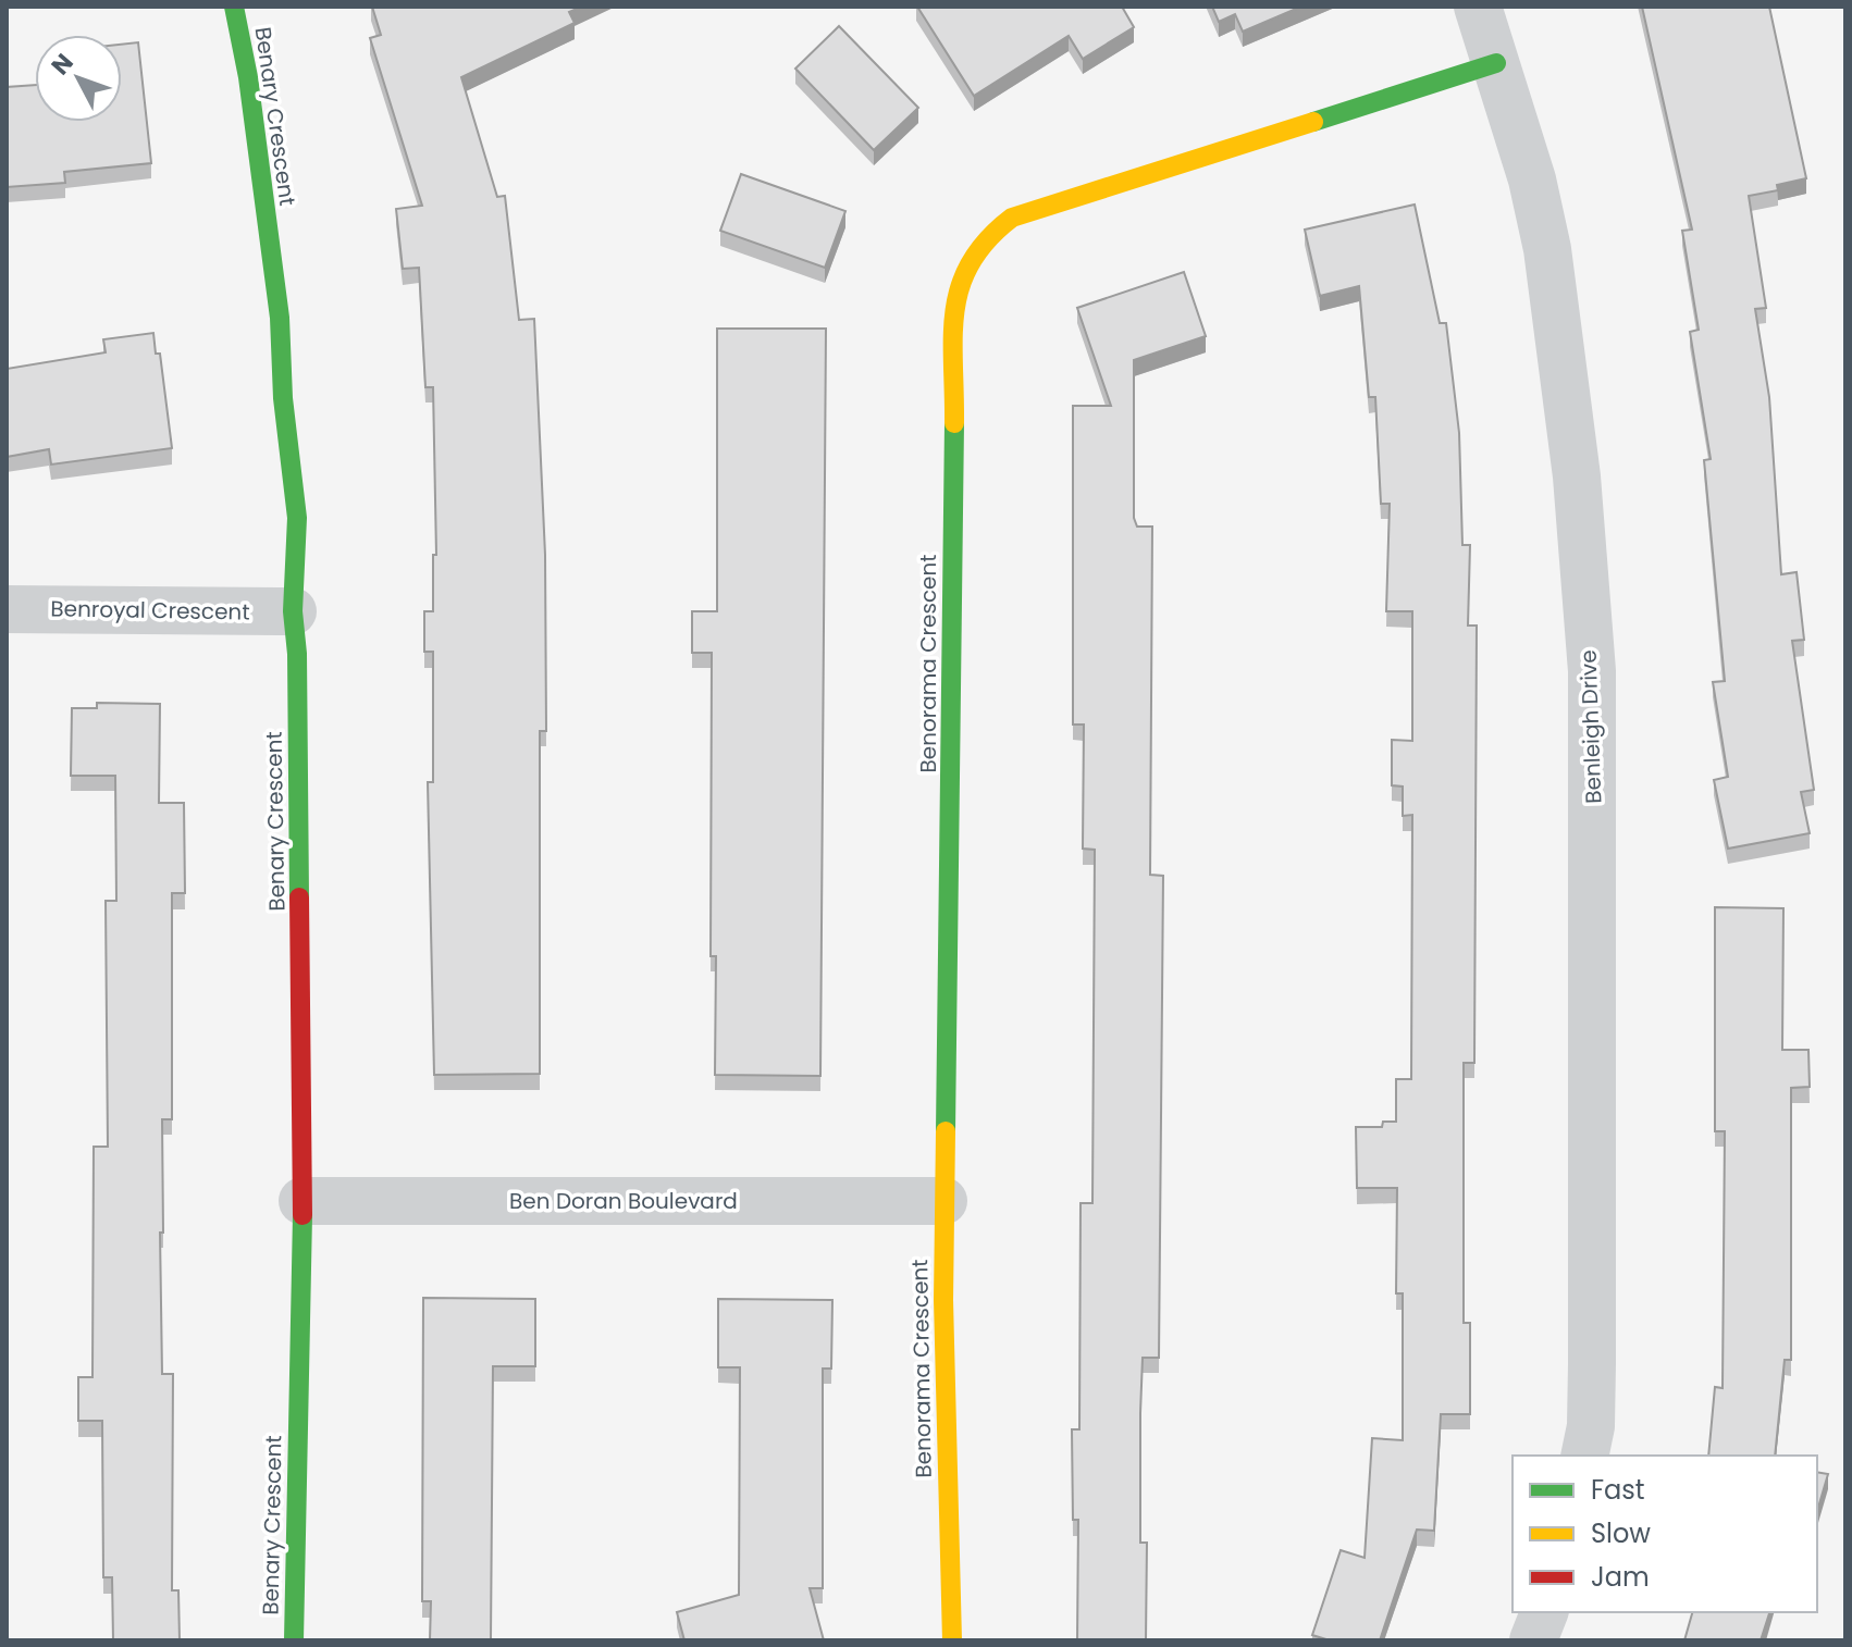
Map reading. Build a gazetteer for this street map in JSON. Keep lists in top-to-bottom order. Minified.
{"streets":{"street":["Benary Crescent","Benroyal Crescent","Benorama Crescent","Benleigh Drive","Ben Doran Boulevard"]},"crossings":[["Benary Crescent","Benroyal Crescent"],["Benary Crescent","Ben Doran Boulevard"],["Benorama Crescent","Benleigh Drive"],["Benorama Crescent","Ben Doran Boulevard"]],"legend":["Fast","Slow","Jam"],"north":"top left"}
